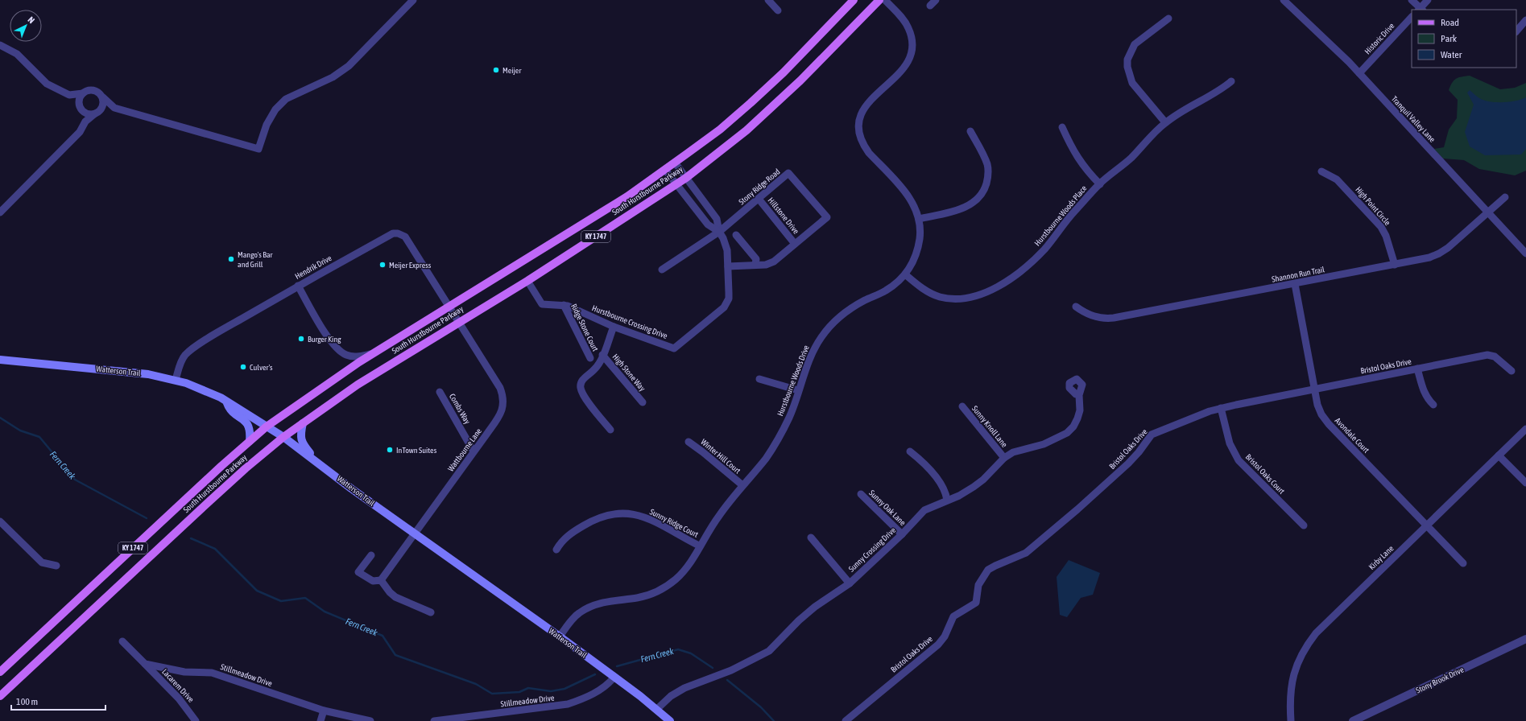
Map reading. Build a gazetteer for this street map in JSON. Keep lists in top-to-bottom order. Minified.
{"streets":{"main road":["South Hurstbourne Parkway","KY 1747","Watterson Trail"],"street":["Historic Drive","Tranquil Valley Lane","Stony Ridge Road","High Point Circle","Hillstone Drive","Hurstbourne Woods Place","Hendrik Drive","Shannon Run Trail","Hurstbourne Crossing Drive","Ridge Stone Court","Bristol Oaks Drive","High Stone Way","Hurstbourne Woods Drive","Combs Way","Sunny Knoll Lane","Avondale Court","Wattbourne Lane","Winter Hill Court","Bristol Oaks Court","Sunny Oak Lane","Sunny Ridge Court","Sunny Crossing Drive","Kirby Lane","Stillmeadow Drive","Stony Brook Drive","Lacarem Drive"]},"crossings":[["Historic Drive","Tranquil Valley Lane"],["Tranquil Valley Lane","Shannon Run Trail"],["Stony Ridge Road","Hillstone Drive"],["Stony Ridge Road","Hurstbourne Crossing Drive"],["South Hurstbourne Parkway","Hendrik Drive"],["South Hurstbourne Parkway","Hurstbourne Crossing Drive"],["South Hurstbourne Parkway","Watterson Trail"],["South Hurstbourne Parkway","Wattbourne Lane"],["High Point Circle","Shannon Run Trail"],["Hurstbourne Woods Place","Hurstbourne Woods Drive"],["Hendrik Drive","Watterson Trail"],["Hendrik Drive","Wattbourne Lane"],["Shannon Run Trail","Avondale Court"],["Hurstbourne Crossing Drive","Ridge Stone Court"],["Hurstbourne Crossing Drive","High Stone Way"],["Bristol Oaks Drive","Avondale Court"],["Bristol Oaks Drive","Bristol Oaks Court"],["Watterson Trail","Hurstbourne Woods Drive"],["Watterson Trail","Wattbourne Lane"],["Watterson Trail","Sunny Crossing Drive"],["Watterson Trail","Stillmeadow Drive"],["Hurstbourne Woods Drive","Winter Hill Court"],["Hurstbourne Woods Drive","Sunny Ridge Court"],["Combs Way","Wattbourne Lane"],["Sunny Knoll Lane","Sunny Crossing Drive"],["Avondale Court","Kirby Lane"],["Sunny Oak Lane","Sunny Crossing Drive"],["Stillmeadow Drive","Lacarem Drive"]],"water":["Fern Creek"],"places":["Meijer","Mango's Bar and Grill","Meijer Express","Burger King","Culver's","InTown Suites"],"legend":["Road","Park","Water"],"scale_bar":"100 m","north":"top right"}
